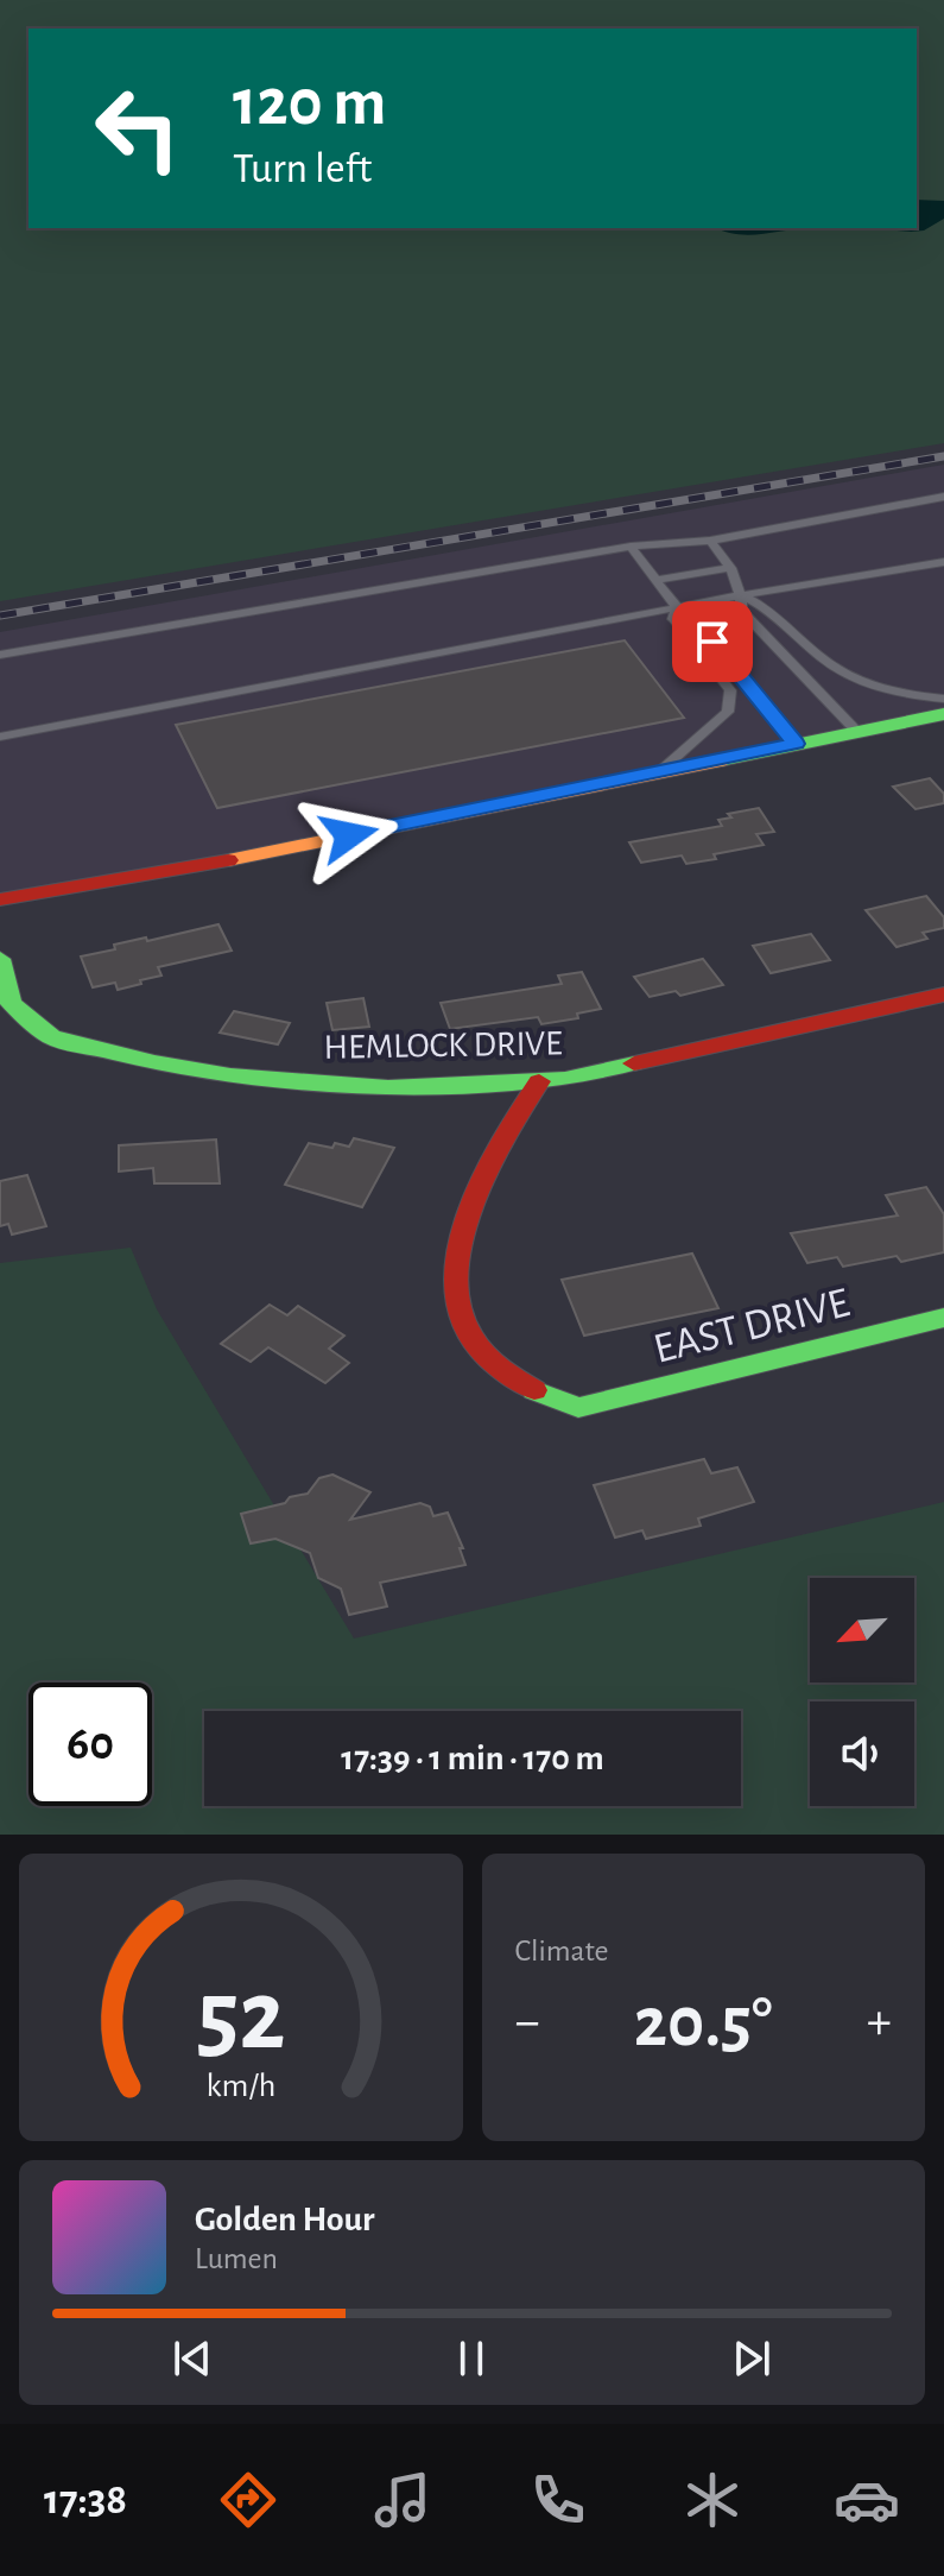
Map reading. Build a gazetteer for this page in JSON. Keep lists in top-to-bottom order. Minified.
{"streets":{"street":["HEMLOCK DRIVE","EAST DRIVE"]},"crossings":[["HEMLOCK DRIVE","EAST DRIVE"]],"north":"bottom left","page":{"turn":["120 m","Turn left"],"limit":"60","trip":"17:39 · 1 min · 170 m","tile":"Climate","heat":["−","20.5°","+"],"song":["Golden Hour","Lumen"],"tabs":"17:38","gauge":["52","km/h"]}}
